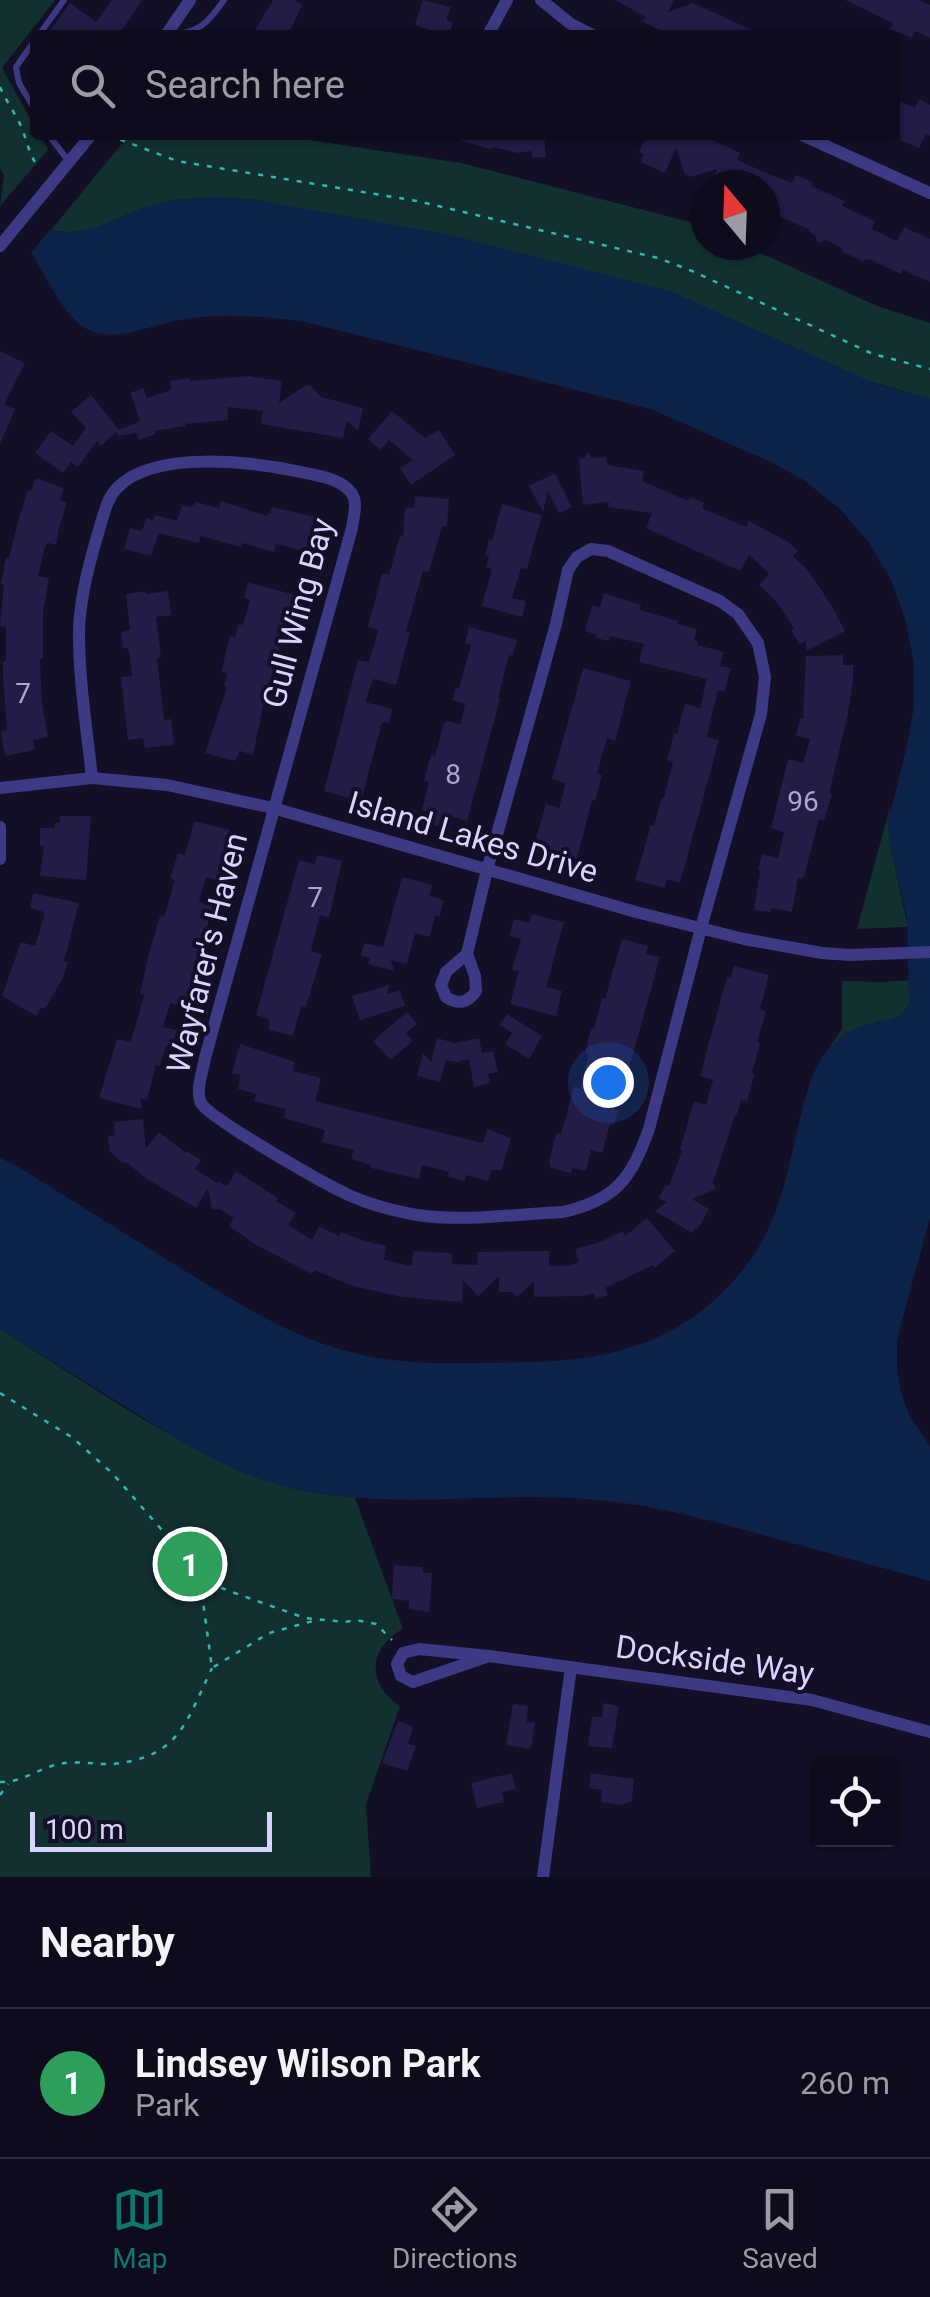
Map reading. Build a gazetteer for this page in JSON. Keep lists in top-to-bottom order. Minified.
{"streets":{"street":["Gull Wing Bay","Island Lakes Drive","Wayfarer's Haven","Dockside Way"]},"crossings":[["Gull Wing Bay","Island Lakes Drive"],["Gull Wing Bay","Wayfarer's Haven"],["Island Lakes Drive","Wayfarer's Haven"]],"house_numbers":["7","8","96","7"],"scale_bar":"100 m","north":"top","page":{"search":"Search here","pins":"1","scale":"100 m","heading":"Nearby","list":[{"mark":"1","name":"Lindsey Wilson Park","note":"Park","value":"260 m"}],"nav":["Map","Directions","Saved"]}}
